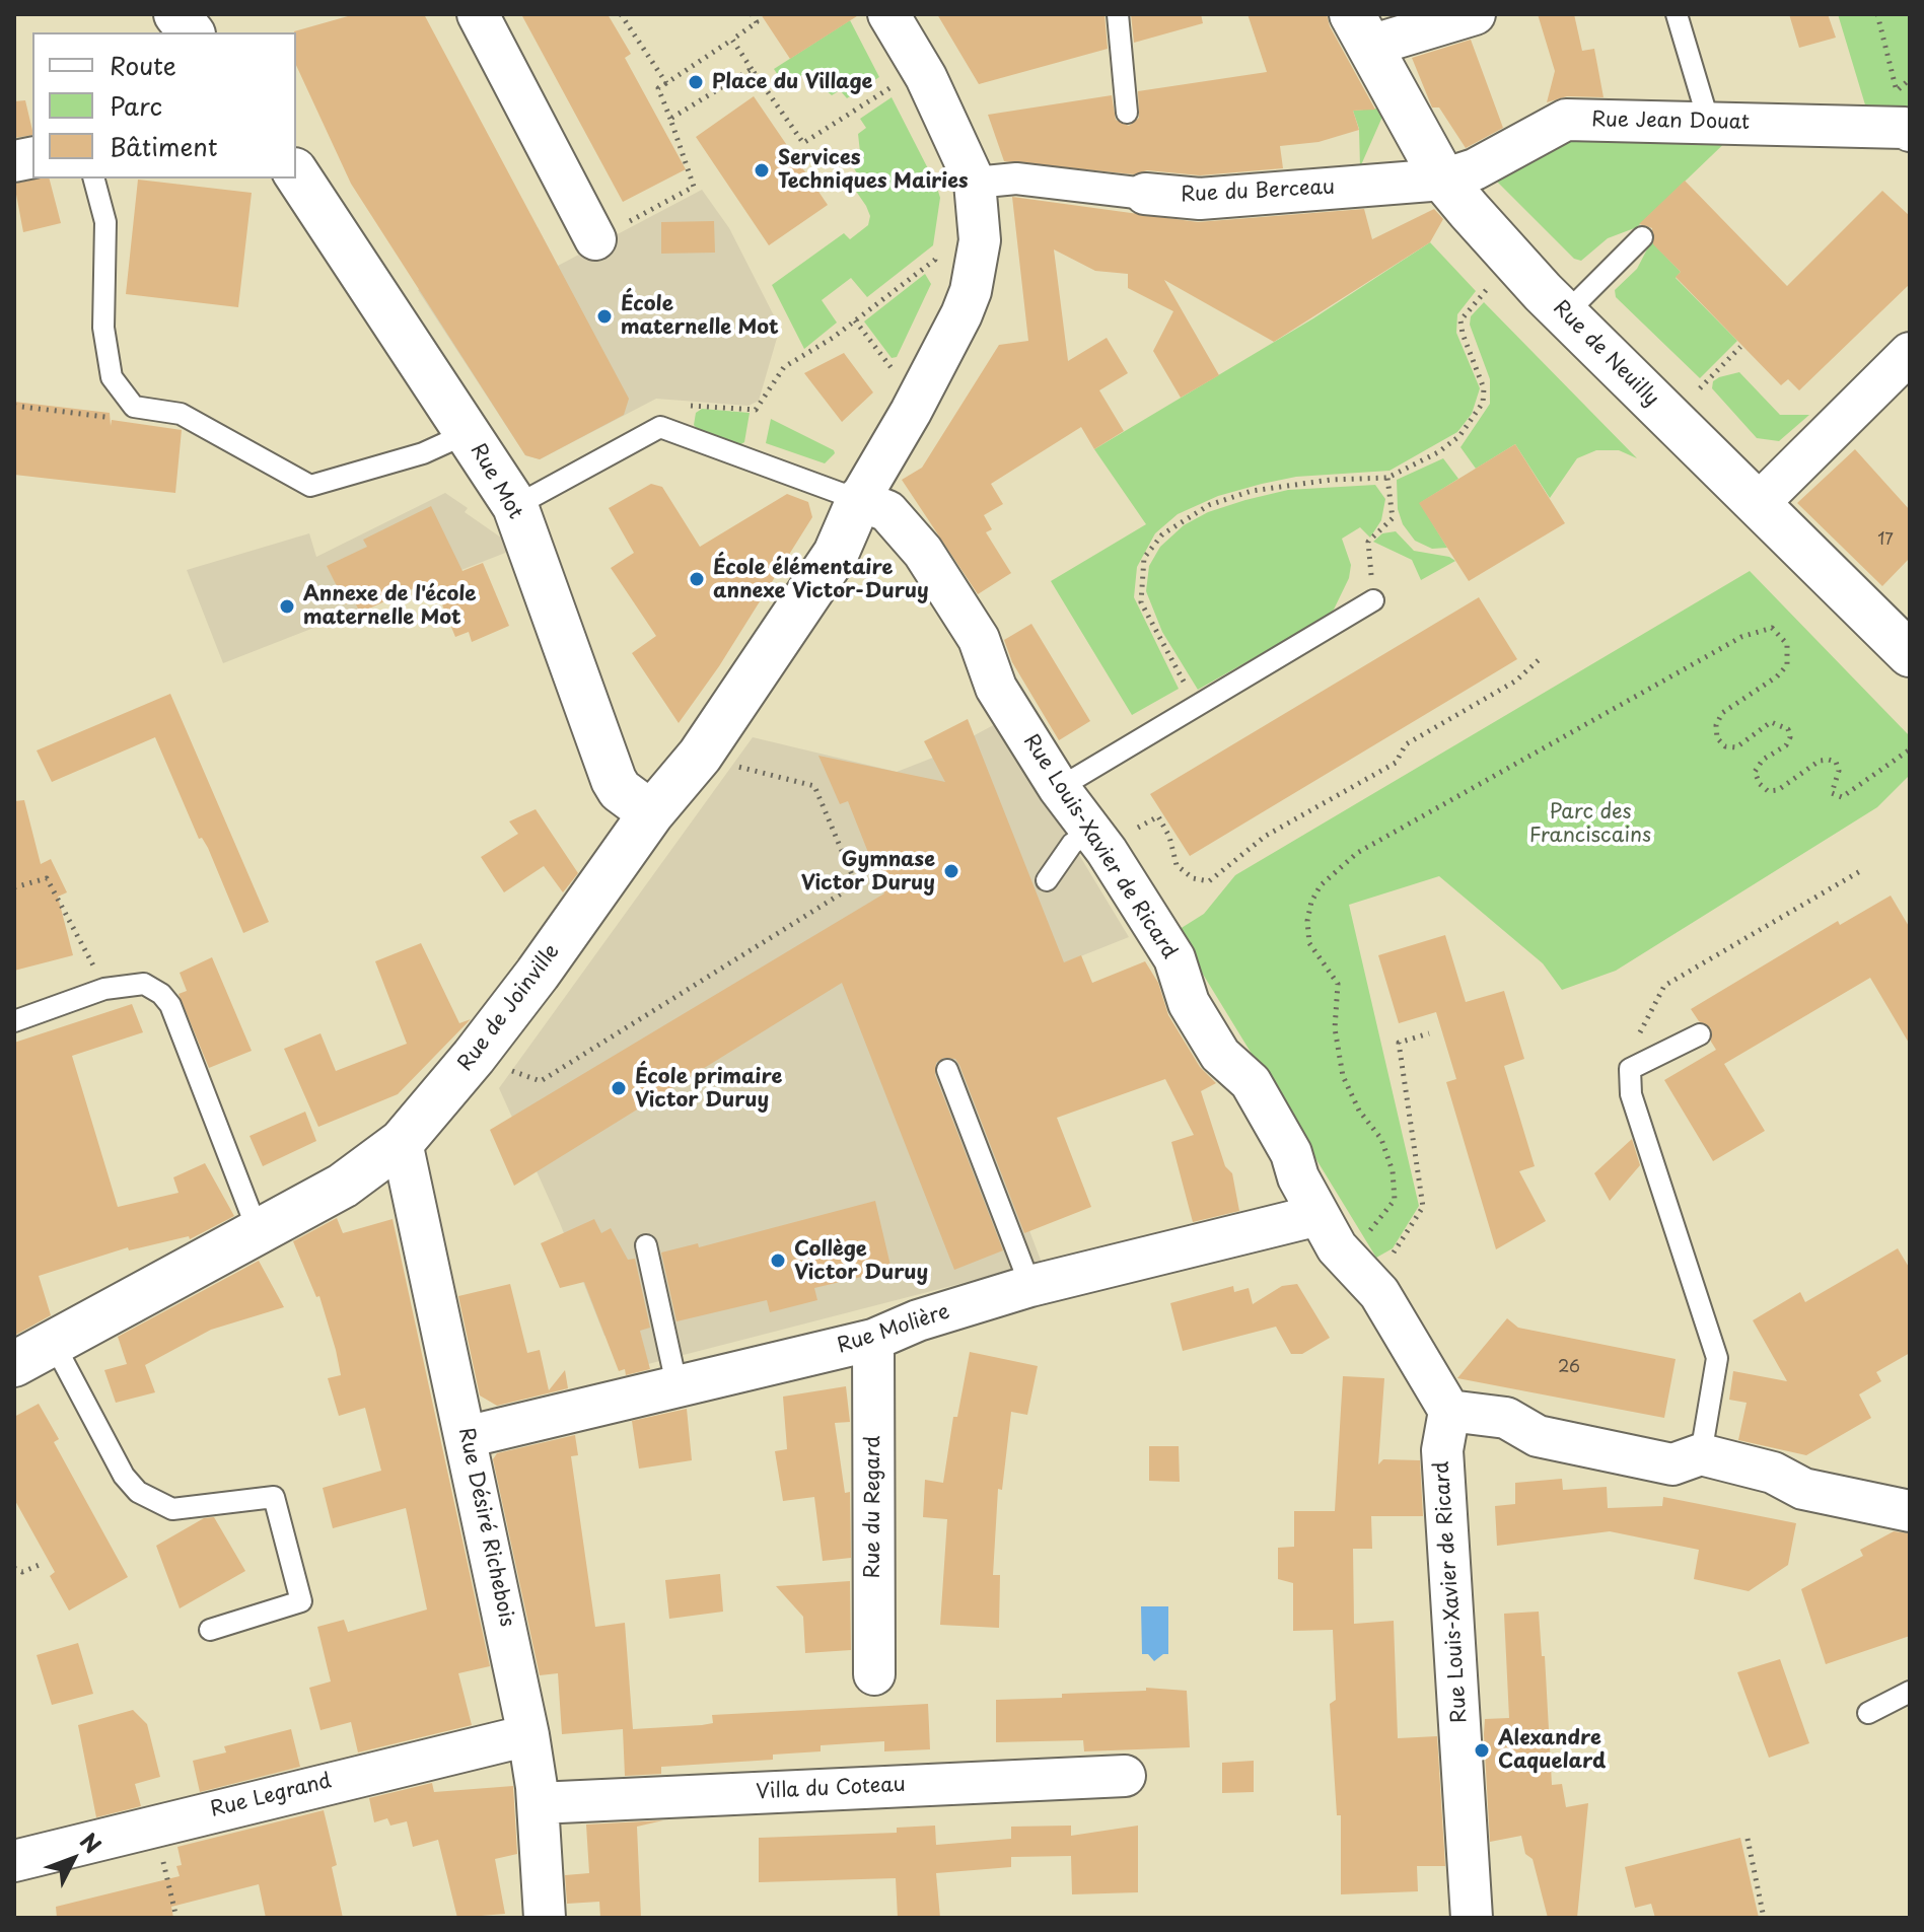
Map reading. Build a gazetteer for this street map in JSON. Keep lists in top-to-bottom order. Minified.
{"streets":{"street":["Rue Jean Douat","Rue du Berceau","Rue de Neuilly","Rue Mot","Rue Louis-Xavier de Ricard","Rue de Joinville","Rue Molière","Rue du Regard","Rue Désiré Richebois","Villa du Coteau","Rue Legrand"]},"crossings":[["Rue Jean Douat","Rue du Berceau"],["Rue Jean Douat","Rue de Neuilly"],["Rue du Berceau","Rue de Neuilly"],["Rue Mot","Rue de Joinville"],["Rue Louis-Xavier de Ricard","Rue de Joinville"],["Rue Louis-Xavier de Ricard","Rue Molière"],["Rue de Joinville","Rue Désiré Richebois"],["Rue Molière","Rue du Regard"],["Rue Molière","Rue Désiré Richebois"],["Rue Désiré Richebois","Villa du Coteau"],["Rue Désiré Richebois","Rue Legrand"]],"parks":["Parc des Franciscains"],"places":["Place du Village","Services Techniques Mairies","École maternelle Mot","École élémentaire annexe Victor-Duruy","Annexe de l'école maternelle Mot","Gymnase Victor Duruy","École primaire Victor Duruy","Collège Victor Duruy","Alexandre Caquelard"],"house_numbers":["17","26"],"legend":["Route","Parc","Bâtiment"],"north":"top right"}
